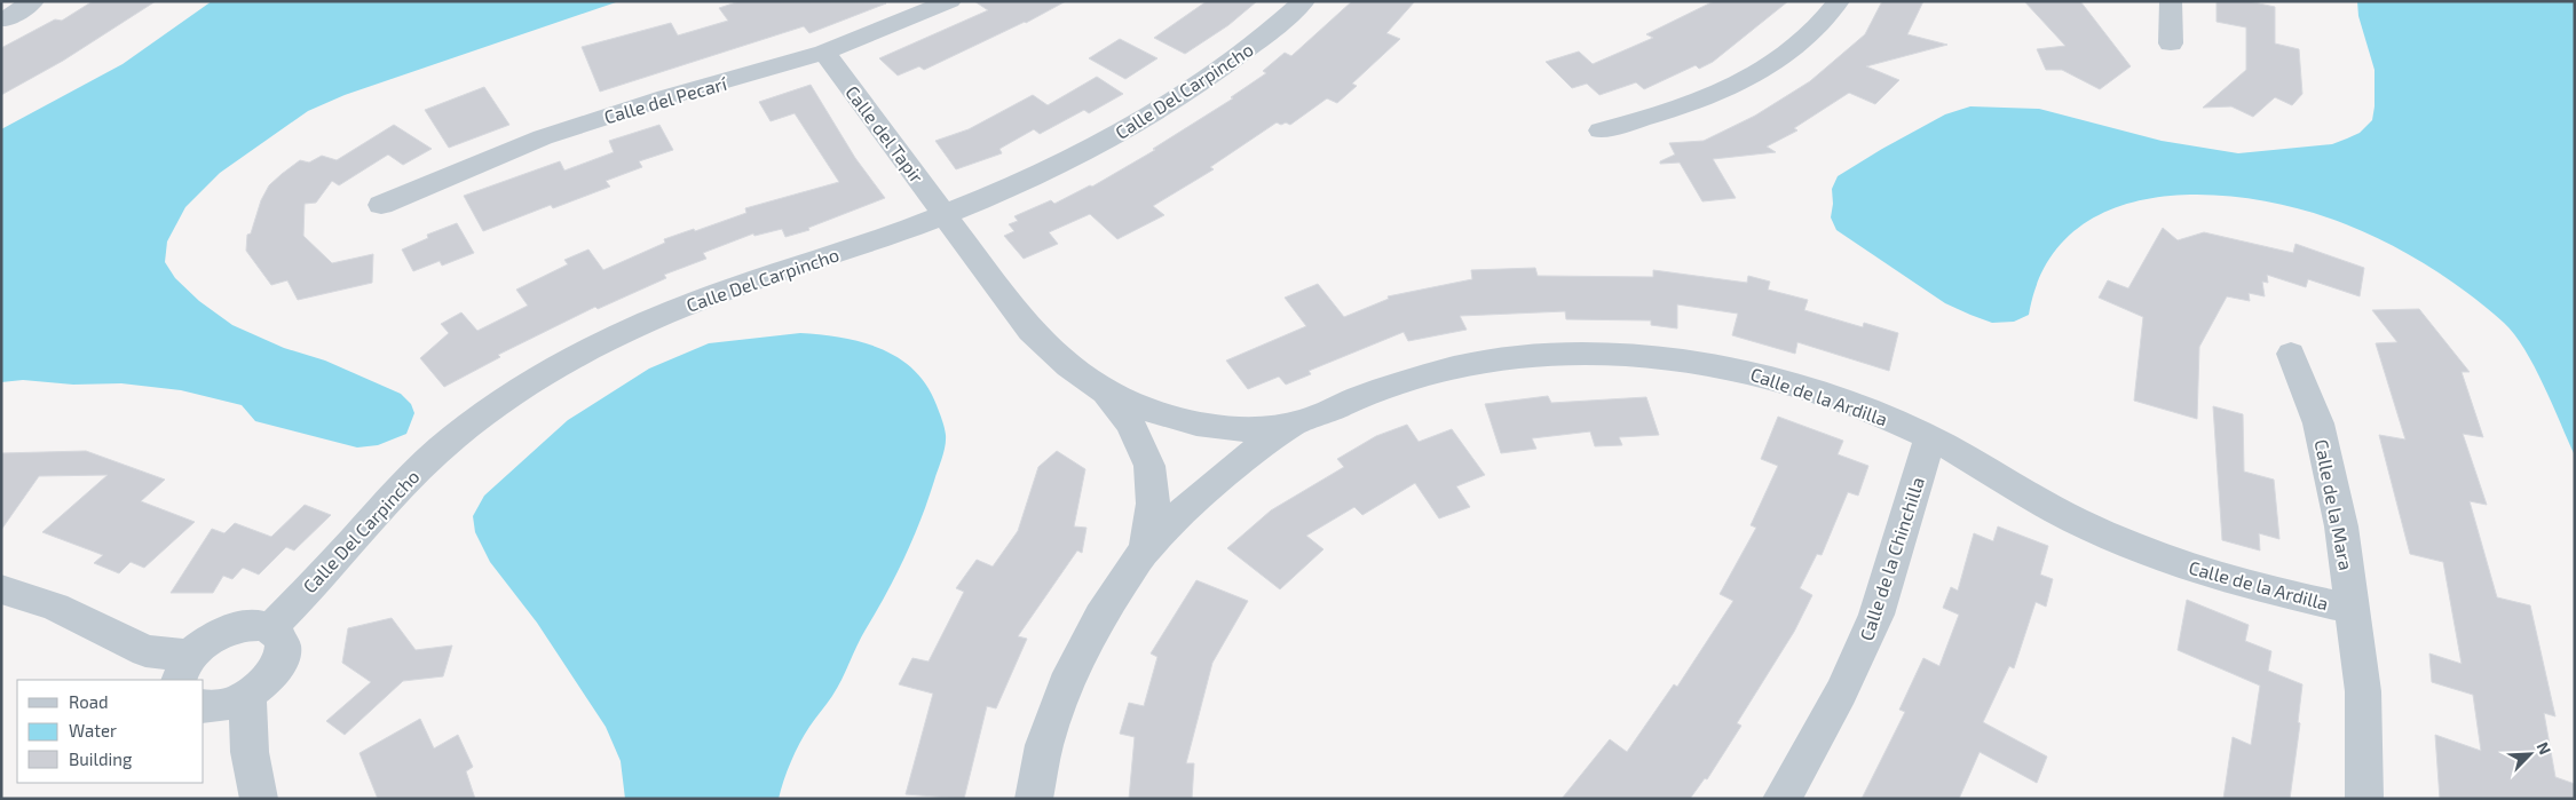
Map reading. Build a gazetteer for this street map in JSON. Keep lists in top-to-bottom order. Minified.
{"streets":{"street":["Calle Del Carpincho","Calle del Pecarí","Calle del Tapir","Calle de la Ardilla","Calle de la Mara","Calle de la Chinchilla"]},"crossings":[["Calle Del Carpincho","Calle del Tapir"],["Calle Del Carpincho","Calle de la Ardilla"],["Calle del Pecarí","Calle del Tapir"],["Calle del Tapir","Calle de la Ardilla"],["Calle de la Ardilla","Calle de la Mara"],["Calle de la Ardilla","Calle de la Chinchilla"]],"legend":["Road","Water","Building"],"north":"top right"}
